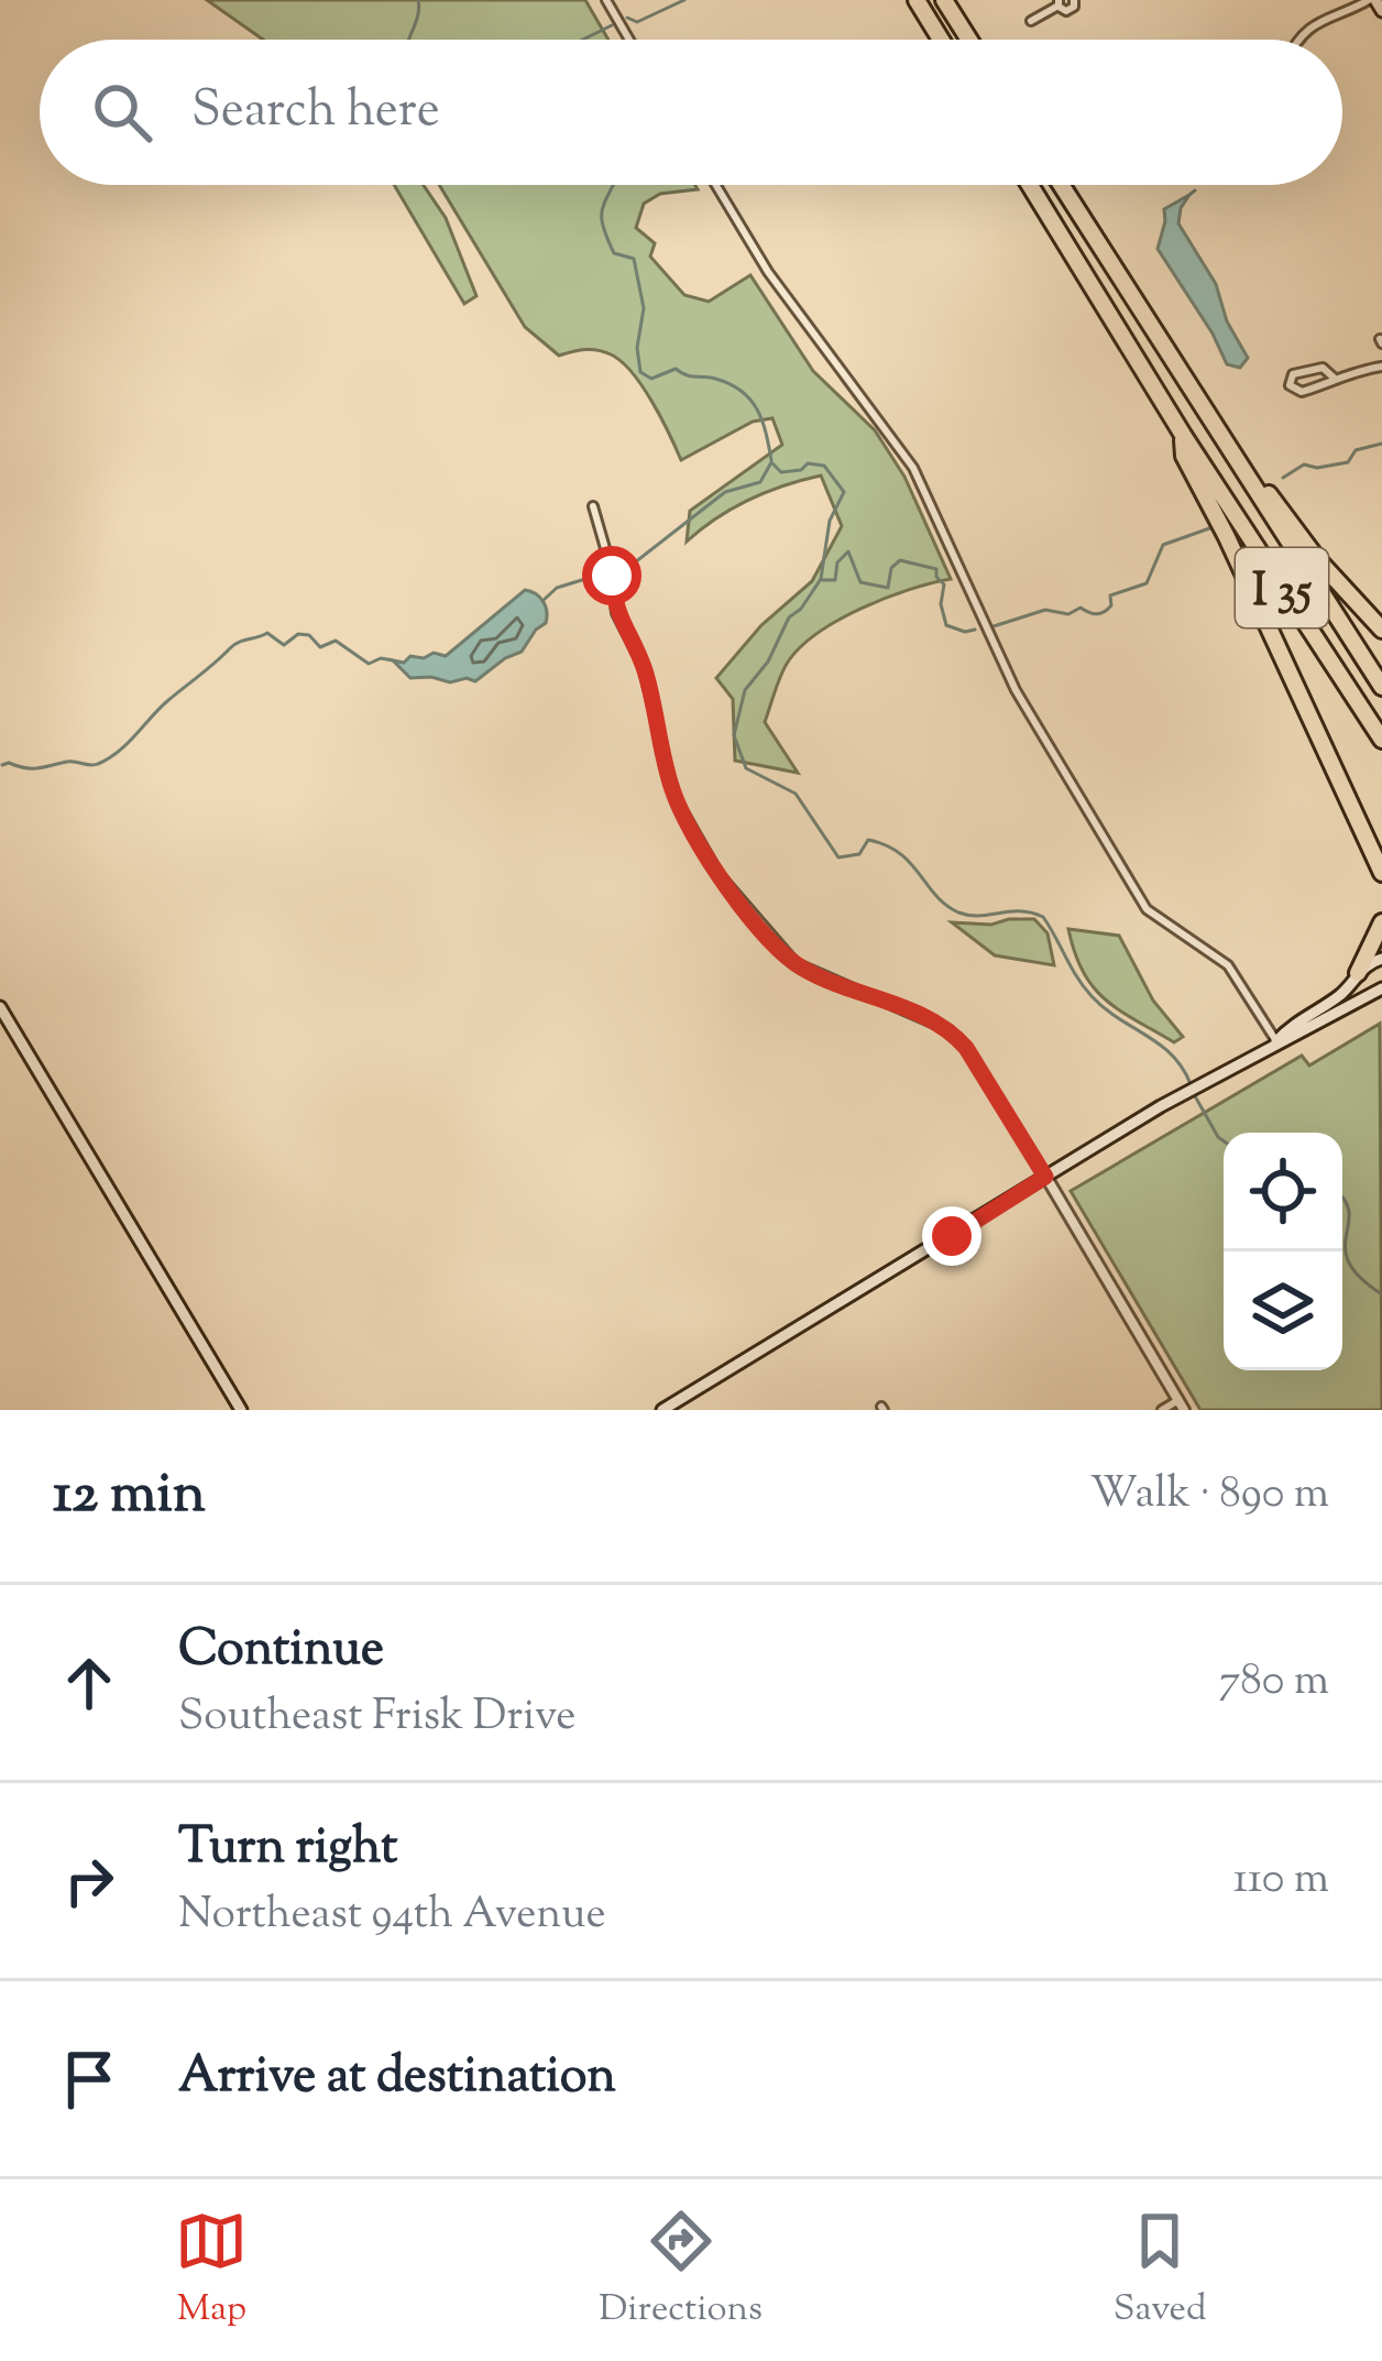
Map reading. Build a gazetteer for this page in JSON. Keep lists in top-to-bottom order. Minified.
{"streets":{"highway":["I 35"]},"page":{"search":"Search here","heading":["12 min","Walk · 890 m"],"list":[["Continue","Southeast Frisk Drive","780 m"],["Turn right","Northeast 94th Avenue","110 m"],"Arrive at destination"],"nav":["Map","Directions","Saved"]}}
